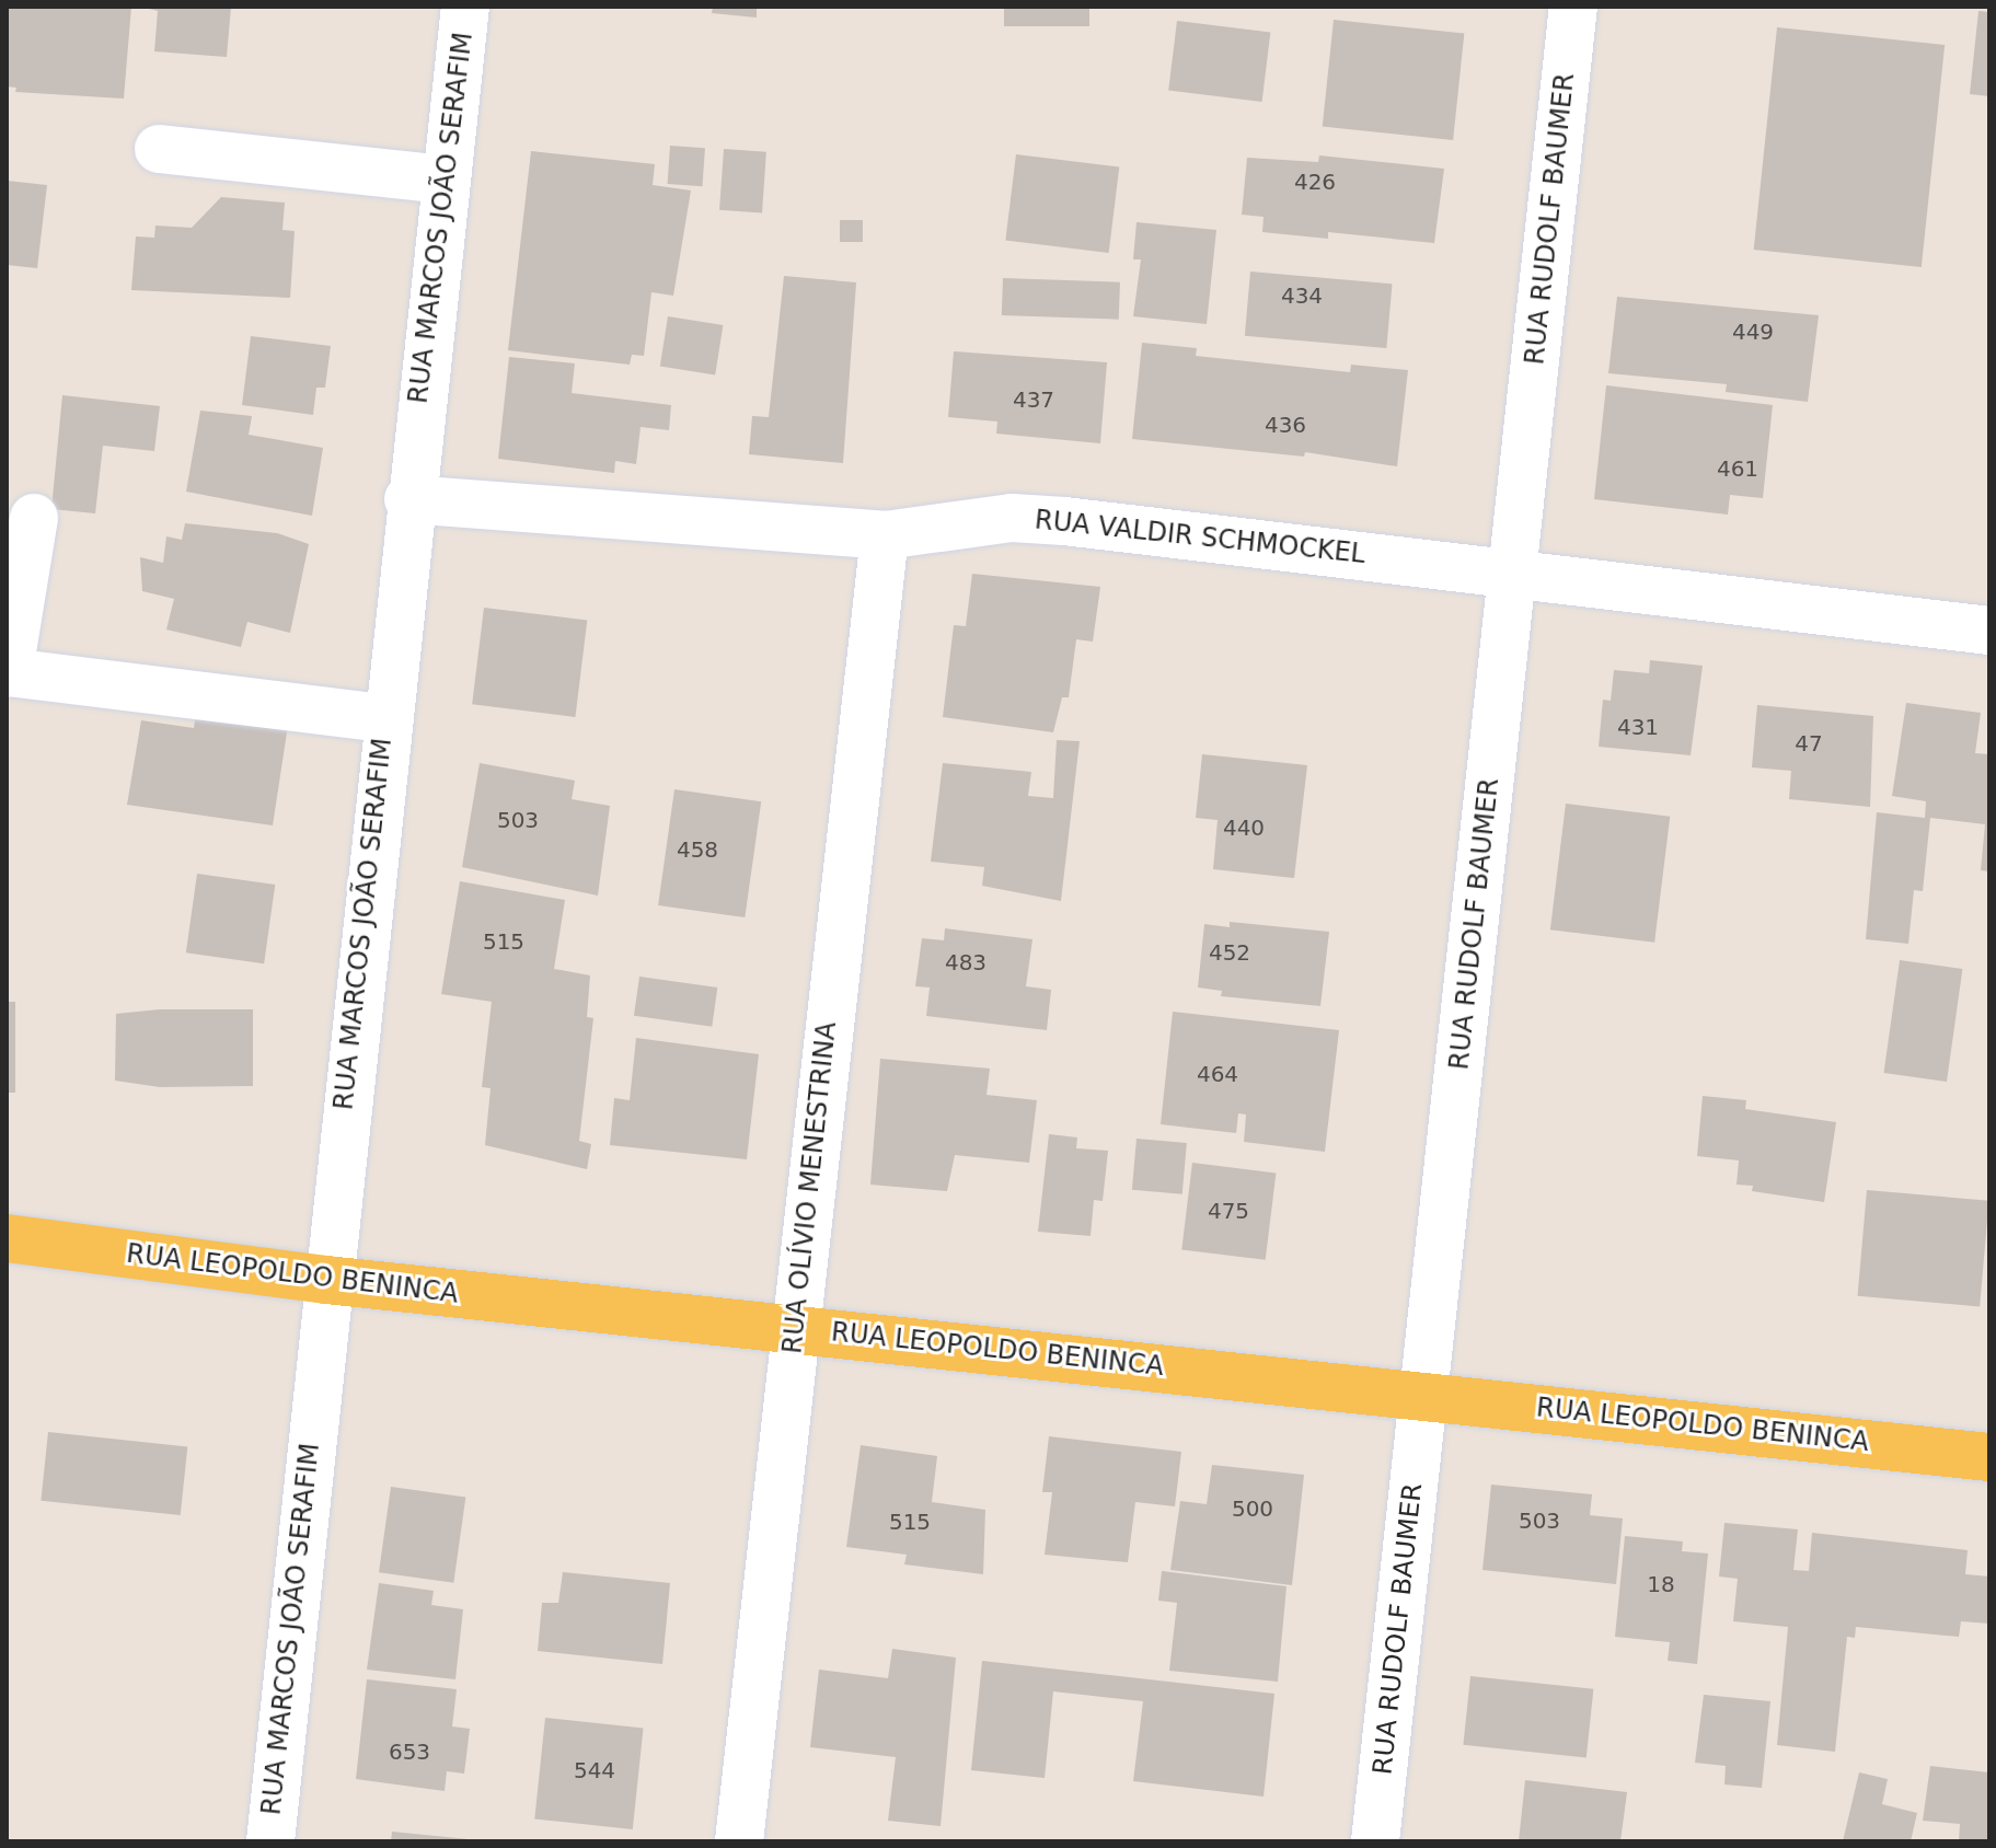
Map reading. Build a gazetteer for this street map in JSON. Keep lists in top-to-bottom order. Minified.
{"streets":{"main road":["RUA LEOPOLDO BENINCA"],"street":["RUA MARCOS JOÃO SERAFIM","RUA RUDOLF BAUMER","RUA VALDIR SCHMOCKEL","RUA OLÍVIO MENESTRINA"]},"crossings":[["RUA MARCOS JOÃO SERAFIM","RUA VALDIR SCHMOCKEL"],["RUA MARCOS JOÃO SERAFIM","RUA LEOPOLDO BENINCA"],["RUA RUDOLF BAUMER","RUA VALDIR SCHMOCKEL"],["RUA RUDOLF BAUMER","RUA LEOPOLDO BENINCA"],["RUA VALDIR SCHMOCKEL","RUA OLÍVIO MENESTRINA"],["RUA OLÍVIO MENESTRINA","RUA LEOPOLDO BENINCA"]],"house_numbers":["426","434","449","437","436","461","431","47","503","440","458","515","452","483","464","475","500","503","515","18","653","544"]}
